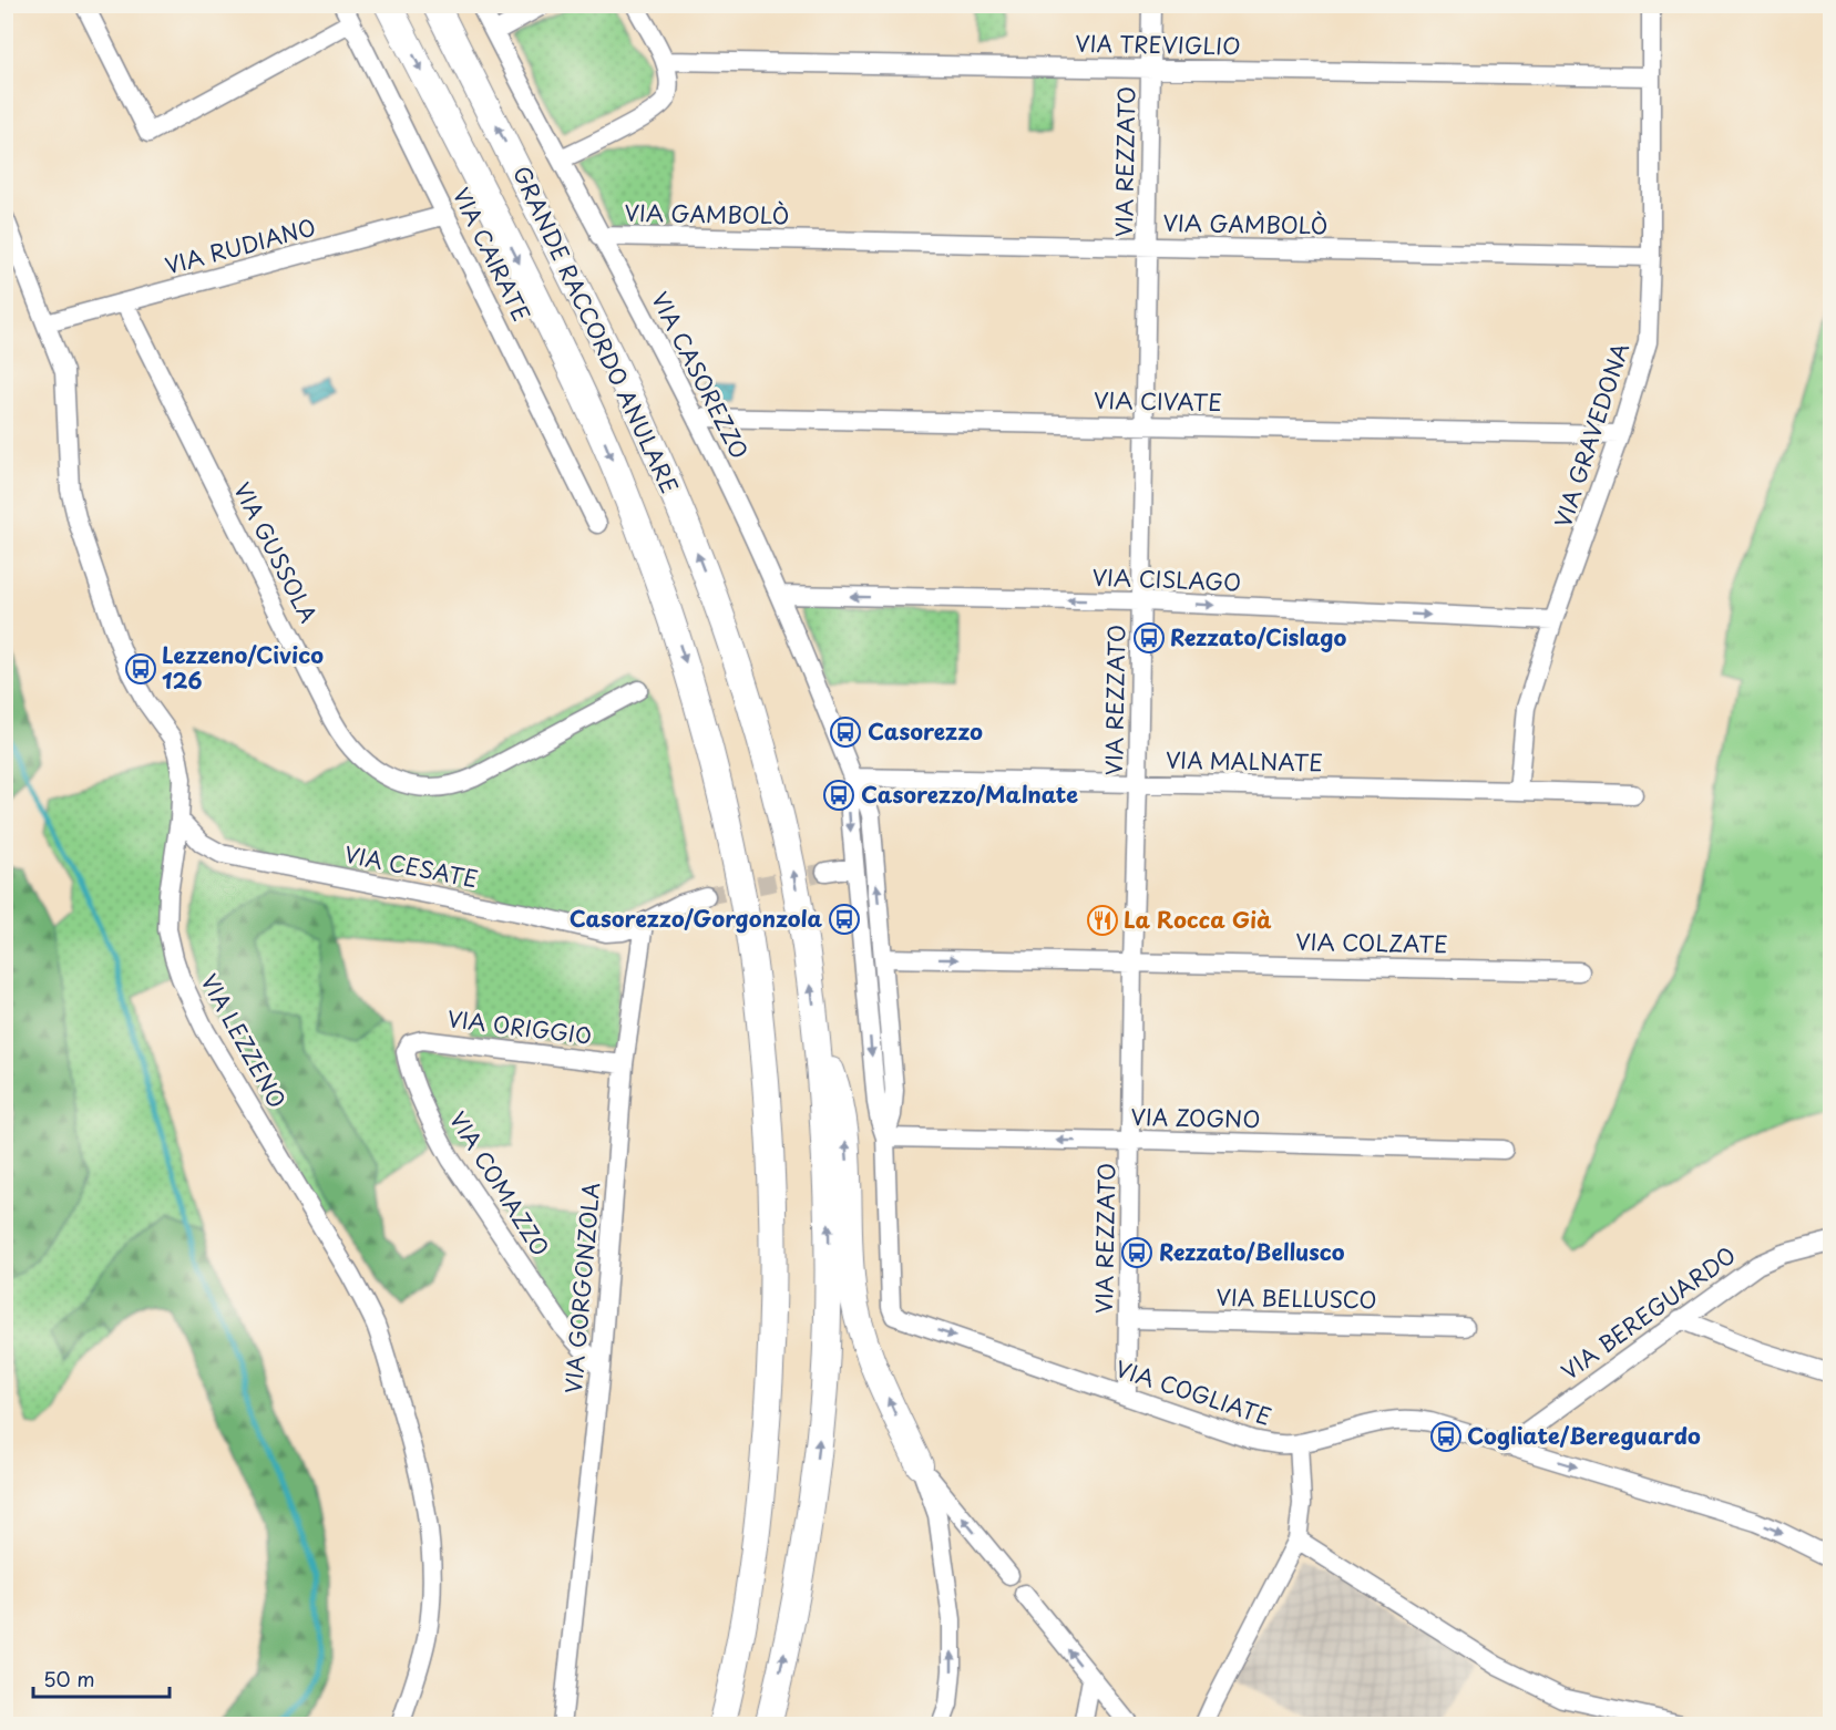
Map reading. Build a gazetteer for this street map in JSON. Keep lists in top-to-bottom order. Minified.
{"streets":{"highway":["GRANDE RACCORDO ANULARE"],"street":["VIA TREVIGLIO","VIA REZZATO","VIA GAMBOLÒ","VIA RUDIANO","VIA CAIRATE","VIA CASOREZZO","VIA CIVATE","VIA GRAVEDONA","VIA GUSSOLA","VIA CISLAGO","VIA MALNATE","VIA CESATE","VIA COLZATE","VIA ORIGGIO","VIA LEZZENO","VIA ZOGNO","VIA COMAZZO","VIA GORGONZOLA","VIA BELLUSCO","VIA BEREGUARDO","VIA COGLIATE"]},"crossings":[["VIA TREVIGLIO","VIA REZZATO"],["VIA TREVIGLIO","VIA GRAVEDONA"],["VIA REZZATO","VIA GAMBOLÒ"],["VIA REZZATO","VIA CIVATE"],["VIA REZZATO","VIA CISLAGO"],["VIA REZZATO","VIA MALNATE"],["VIA REZZATO","VIA COLZATE"],["VIA REZZATO","VIA ZOGNO"],["VIA REZZATO","VIA BELLUSCO"],["VIA REZZATO","VIA COGLIATE"],["VIA GAMBOLÒ","VIA CASOREZZO"],["VIA GAMBOLÒ","VIA GRAVEDONA"],["VIA RUDIANO","VIA CAIRATE"],["VIA RUDIANO","VIA GUSSOLA"],["VIA RUDIANO","VIA LEZZENO"],["VIA CASOREZZO","VIA CIVATE"],["VIA CASOREZZO","VIA CISLAGO"],["VIA CASOREZZO","VIA MALNATE"],["VIA CASOREZZO","VIA COLZATE"],["VIA CASOREZZO","VIA ZOGNO"],["VIA CASOREZZO","VIA COGLIATE"],["VIA CIVATE","VIA GRAVEDONA"],["VIA GRAVEDONA","VIA CISLAGO"],["VIA GRAVEDONA","VIA MALNATE"],["VIA CESATE","VIA LEZZENO"],["VIA CESATE","VIA GORGONZOLA"],["VIA ORIGGIO","VIA COMAZZO"],["VIA ORIGGIO","VIA GORGONZOLA"],["VIA COMAZZO","VIA GORGONZOLA"],["VIA BEREGUARDO","VIA COGLIATE"]],"one_way":["VIA COLZATE","VIA ZOGNO","VIA COGLIATE"],"places":{"bus stop":["Rezzato/Cislago","Lezzeno/Civico 126","Casorezzo","Casorezzo/Malnate","Casorezzo/Gorgonzola","Rezzato/Bellusco","Cogliate/Bereguardo"],"restaurant":["La Rocca Già"]},"scale_bar":"50 m"}
